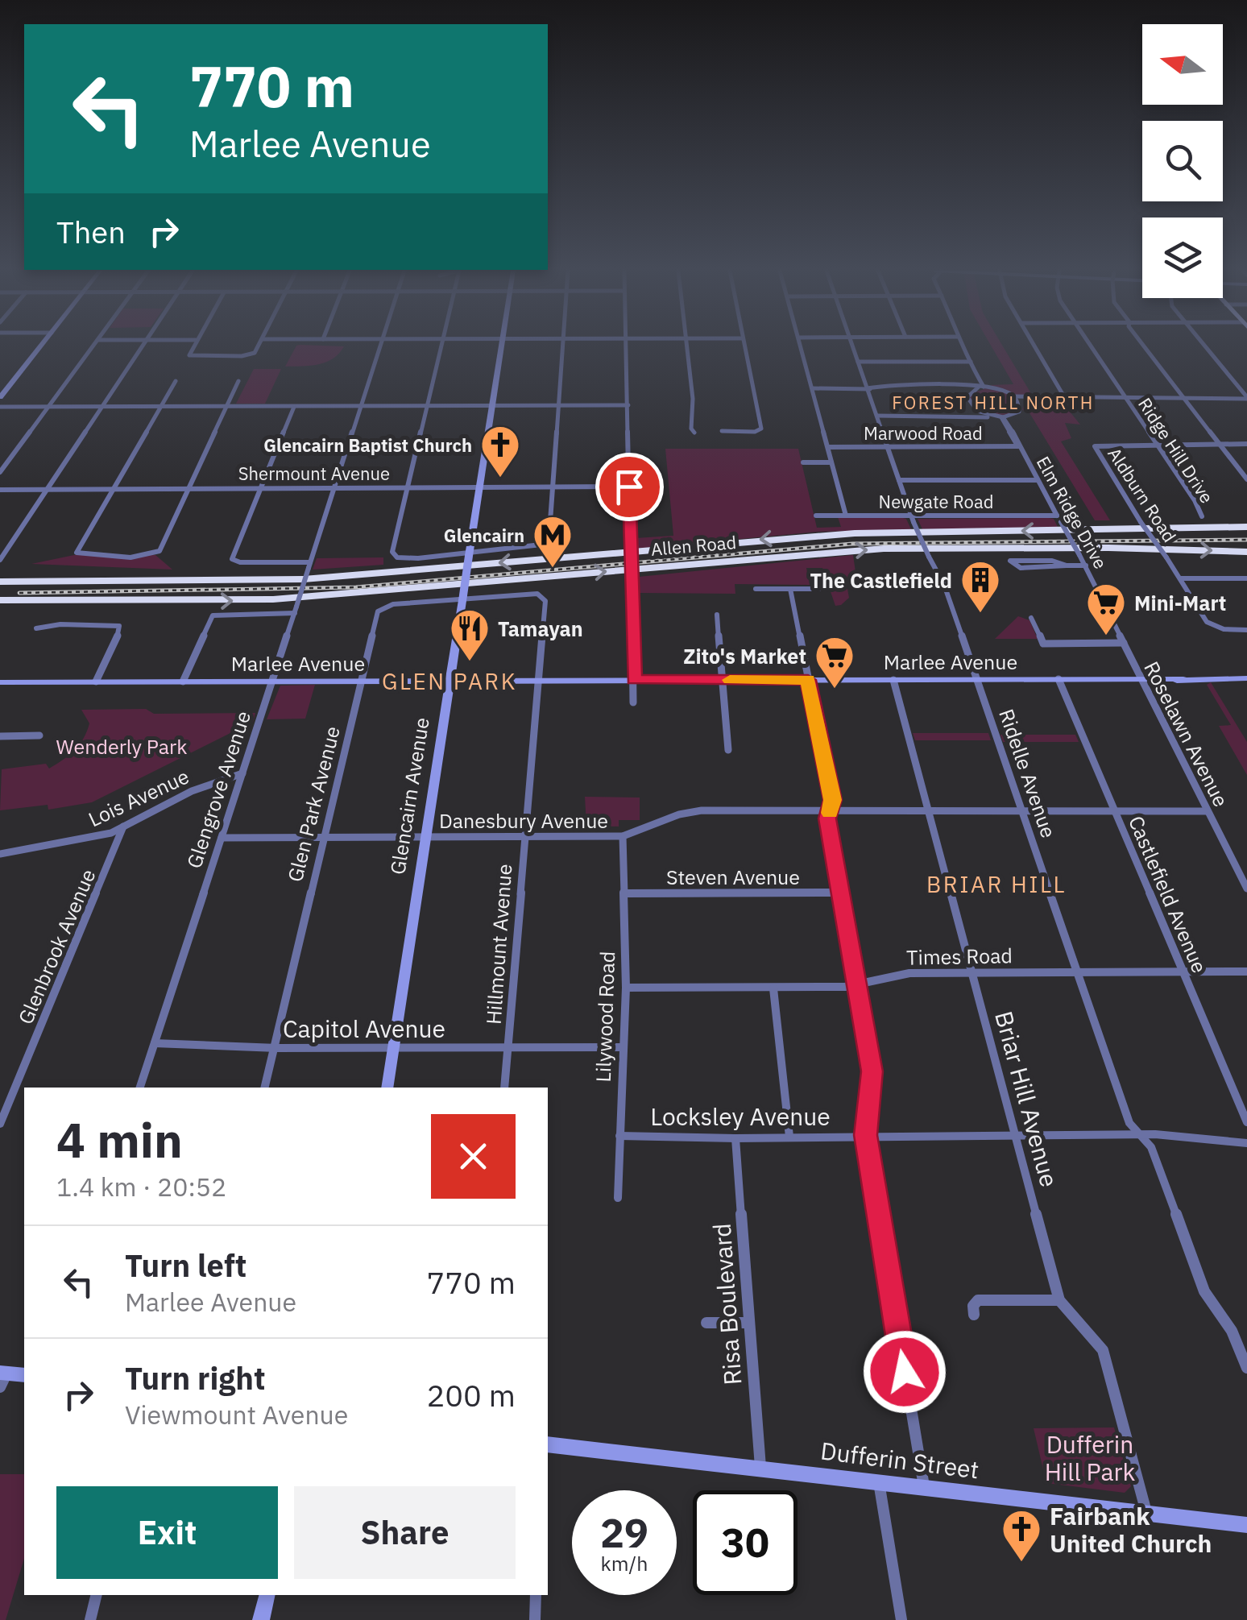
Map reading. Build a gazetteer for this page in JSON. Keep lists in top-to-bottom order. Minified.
{"streets":{"highway":["Allen Road"],"street":["Marwood Road","Ridge Hill Drive","Shermount Avenue","Aldburn Road","Newgate Road","Elm Ridge Drive","Marlee Avenue","Roselawn Avenue","Ridelle Avenue","Glengrove Avenue","Glencairn Avenue","Lois Avenue","Glen Park Avenue","Danesbury Avenue","Steven Avenue","Castlefield Avenue","Hillmount Avenue","Glenbrook Avenue","Times Road","Lilywood Road","Capitol Avenue","Briar Hill Avenue","Locksley Avenue","Risa Boulevard","Dufferin Street"]},"crossings":[["Marwood Road","Elm Ridge Drive"],["Marwood Road","Ridelle Avenue"],["Ridge Hill Drive","Aldburn Road"],["Shermount Avenue","Glengrove Avenue"],["Shermount Avenue","Glencairn Avenue"],["Newgate Road","Elm Ridge Drive"],["Newgate Road","Ridelle Avenue"],["Elm Ridge Drive","Roselawn Avenue"],["Marlee Avenue","Roselawn Avenue"],["Marlee Avenue","Ridelle Avenue"],["Marlee Avenue","Glengrove Avenue"],["Marlee Avenue","Glencairn Avenue"],["Marlee Avenue","Glen Park Avenue"],["Marlee Avenue","Castlefield Avenue"],["Marlee Avenue","Hillmount Avenue"],["Marlee Avenue","Briar Hill Avenue"],["Roselawn Avenue","Danesbury Avenue"],["Ridelle Avenue","Danesbury Avenue"],["Ridelle Avenue","Times Road"],["Ridelle Avenue","Locksley Avenue"],["Glengrove Avenue","Lois Avenue"],["Glengrove Avenue","Danesbury Avenue"],["Glengrove Avenue","Capitol Avenue"],["Glencairn Avenue","Glen Park Avenue"],["Glencairn Avenue","Danesbury Avenue"],["Glencairn Avenue","Hillmount Avenue"],["Glencairn Avenue","Capitol Avenue"],["Lois Avenue","Glenbrook Avenue"],["Glen Park Avenue","Danesbury Avenue"],["Glen Park Avenue","Hillmount Avenue"],["Glen Park Avenue","Capitol Avenue"],["Danesbury Avenue","Castlefield Avenue"],["Danesbury Avenue","Hillmount Avenue"],["Danesbury Avenue","Lilywood Road"],["Danesbury Avenue","Briar Hill Avenue"],["Steven Avenue","Lilywood Road"],["Castlefield Avenue","Times Road"],["Hillmount Avenue","Capitol Avenue"],["Times Road","Lilywood Road"],["Times Road","Briar Hill Avenue"],["Lilywood Road","Capitol Avenue"],["Lilywood Road","Locksley Avenue"],["Briar Hill Avenue","Locksley Avenue"],["Briar Hill Avenue","Dufferin Street"],["Locksley Avenue","Risa Boulevard"],["Risa Boulevard","Dufferin Street"]],"districts":["FOREST HILL NORTH","GLEN PARK","BRIAR HILL"],"parks":["Wenderly Park","Dufferin Hill Park"],"places":{"church":["Glencairn Baptist Church","Fairbank United Church"],"metro station":["Glencairn"],"building":["The Castlefield"],"supermarket":["Mini-Mart","Zito's Market"],"restaurant":["Tamayan"]},"north":"left","page":{"turn":["770 m","Marlee Avenue"],"then":"Then","heading":["4 min","1.4 km · 20:52"],"list":[{"name":"Turn left","note":"Marlee Avenue","value":"770 m"},{"name":"Turn right","note":"Viewmount Avenue","value":"200 m"}],"buttons":["Exit","Share"],"speed":"29 km/h","limit":"30"}}
